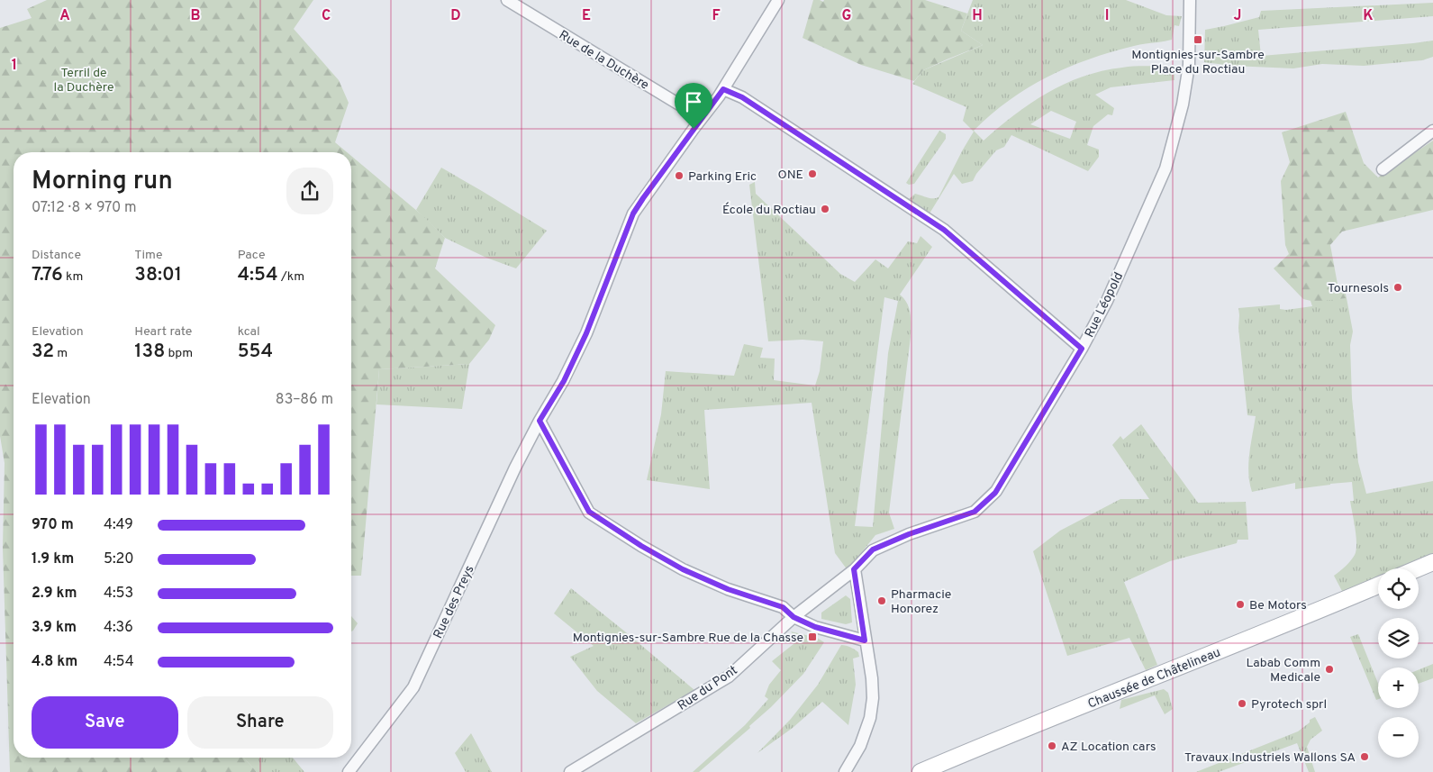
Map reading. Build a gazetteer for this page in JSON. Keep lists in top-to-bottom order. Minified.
{"streets":{"main road":["Chaussée de Châtelineau"],"street":["Rue de la Duchère","Rue Léopold","Rue des Preys","Rue du Pont"]},"crossings":[["Rue de la Duchère","Rue des Preys"],["Rue Léopold","Rue du Pont"]],"parks":["Terril de la Duchère"],"places":{"transit":["Montignies-sur-Sambre Place du Roctiau","Montignies-sur-Sambre Rue de la Chasse"],"other":["ONE","Parking Eric","École du Roctiau","Tournesols","Pharmacie Honorez","Be Motors","Labab Comm Medicale","Pyrotech sprl","AZ Location cars","Travaux Industriels Wallons SA"]},"page":{"heading":["Morning run","07:12 · 8 × 970 m"],"stats":[["Distance","7.76 km"],["Time","38:01"],["Pace","4:54 /km"],["Elevation","32 m"],["Heart rate","138 bpm"],["kcal","554"]],"chart":["Elevation","83–86 m"],"list":[{"name":"970 m","note":"4:49"},{"name":"1.9 km","note":"5:20"},{"name":"2.9 km","note":"4:53"},{"name":"3.9 km","note":"4:36"},{"name":"4.8 km","note":"4:54"}],"map_buttons":["+","−"],"buttons":["Save","Share"]},"grid":{"columns":["A","B","C","D","E","F","G","H","I","J","K"],"rows":["1"]}}
